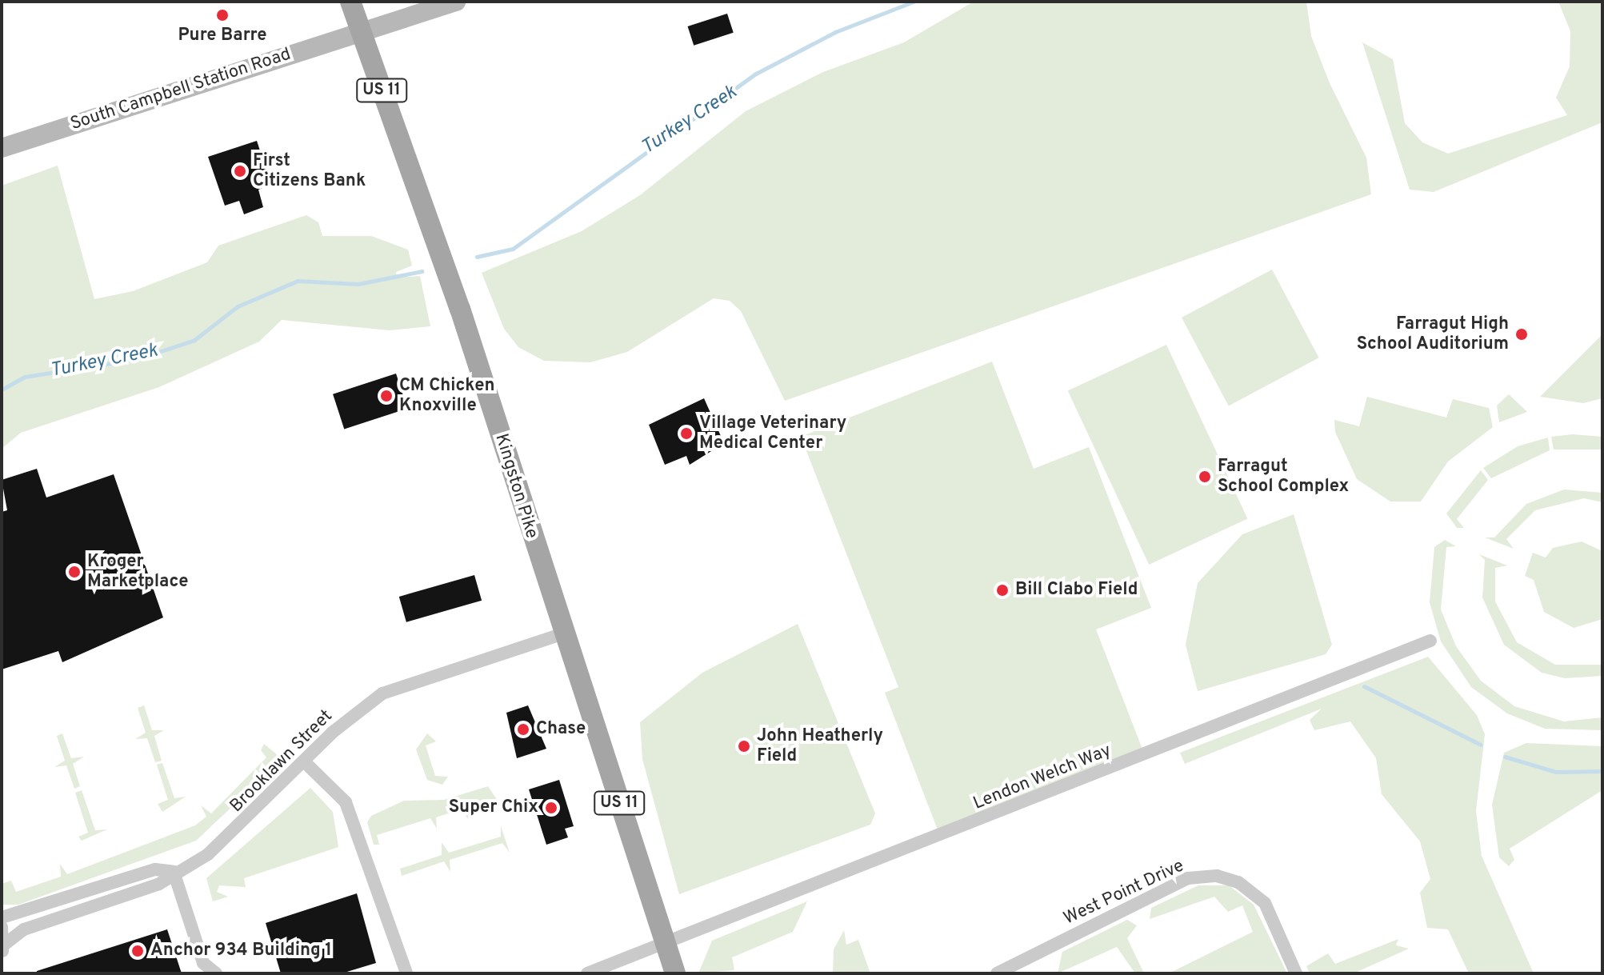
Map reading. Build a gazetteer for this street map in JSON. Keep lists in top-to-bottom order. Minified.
{"streets":{"main road":["South Campbell Station Road","US 11","Kingston Pike"],"street":["Brooklawn Street","Lendon Welch Way","West Point Drive"]},"crossings":[["South Campbell Station Road","Kingston Pike"],["Kingston Pike","Brooklawn Street"],["Kingston Pike","Lendon Welch Way"]],"water":["Turkey Creek"],"places":["Pure Barre","First Citizens Bank","Farragut High School Auditorium","CM Chicken Knoxville","Village Veterinary Medical Center","Farragut School Complex","Kroger Marketplace","Bill Clabo Field","Chase","John Heatherly Field","Super Chix","Anchor 934 Building 1"]}
